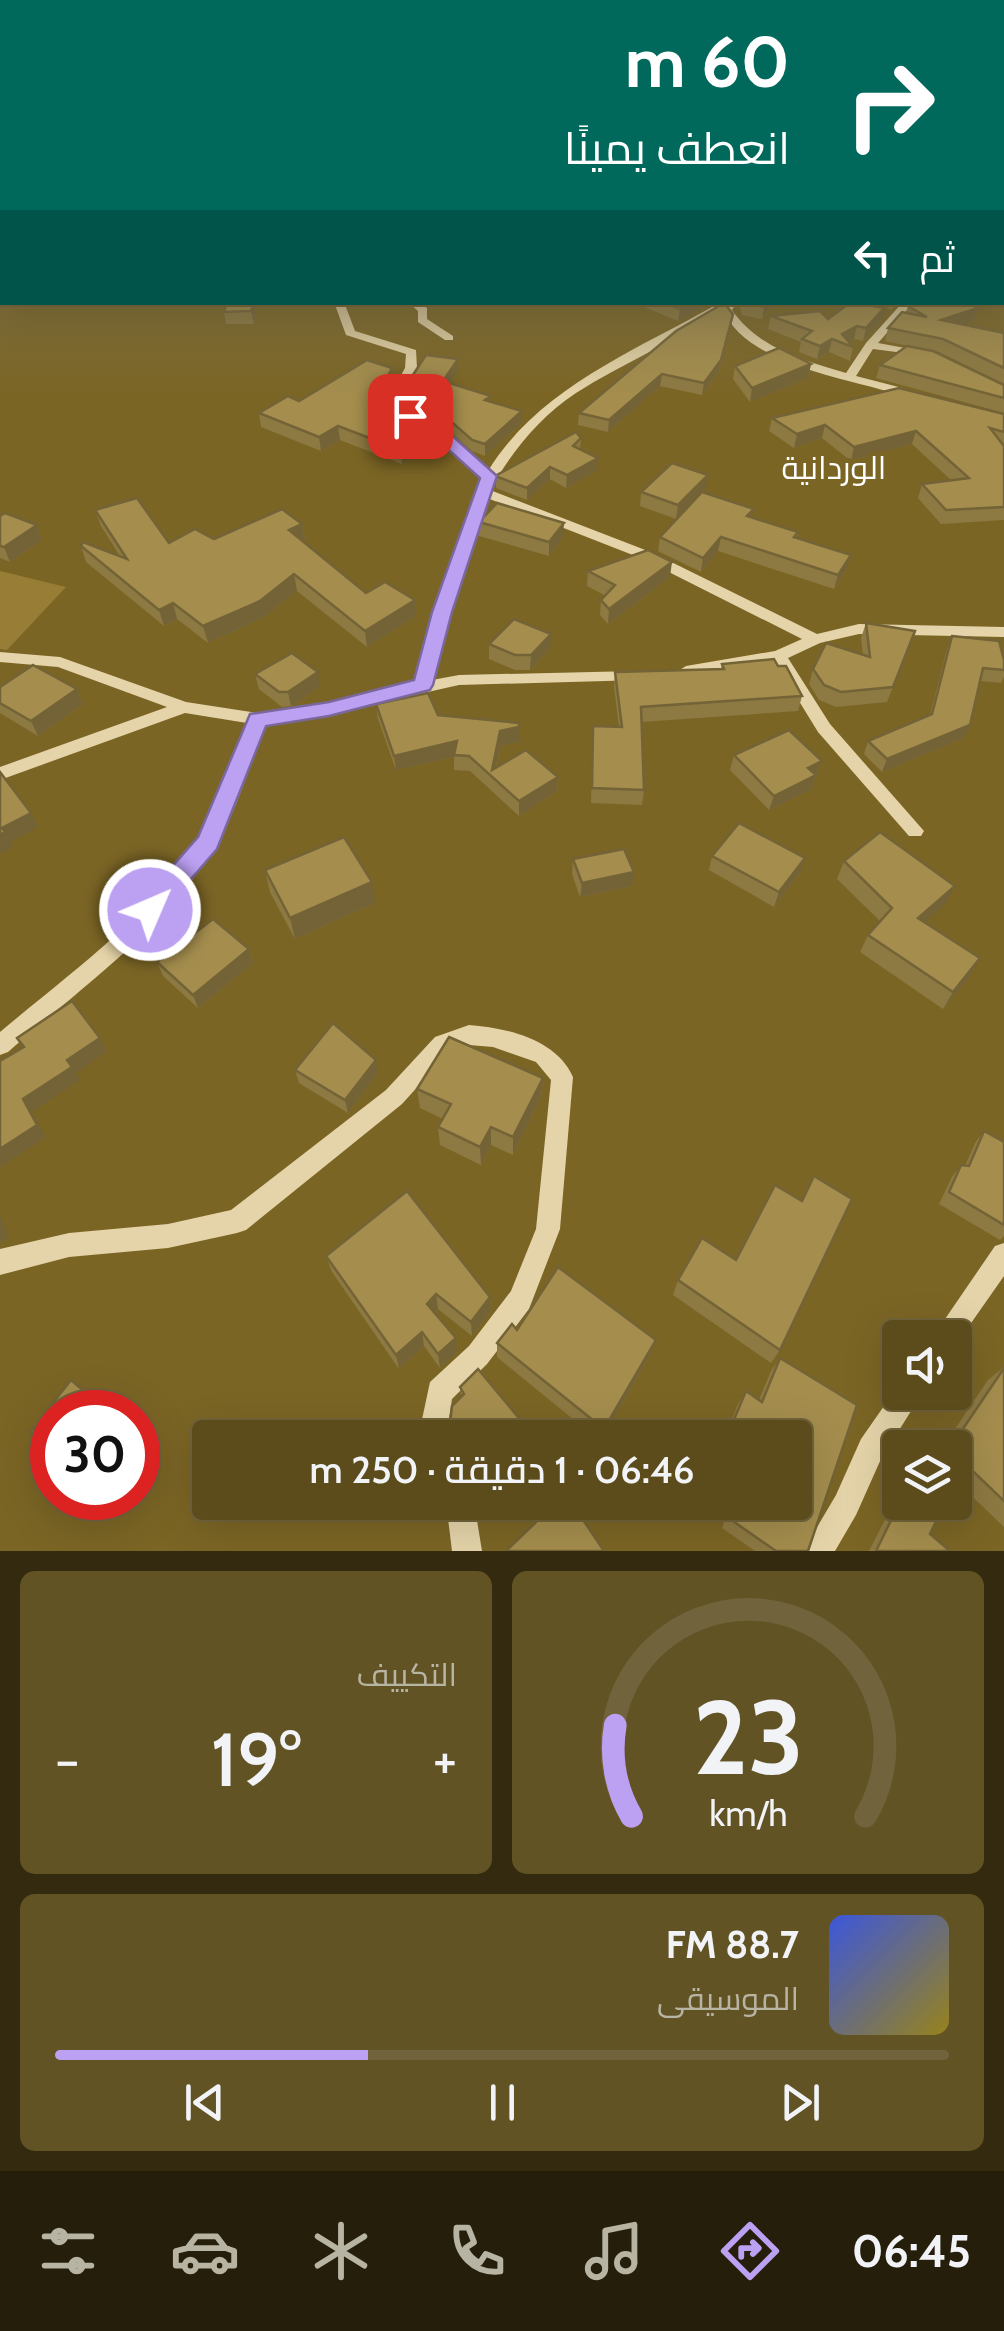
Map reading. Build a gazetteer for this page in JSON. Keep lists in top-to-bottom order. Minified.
{"districts":["الوردانية"],"page":{"turn":["60 m","انعطف يمينًا"],"then":"ثم","limit":"30","trip":"06:46 · 1 دقيقة · 250 m","tile":"التكييف","heat":["−","19°","+"],"song":["88.7 FM","الموسيقى"],"tabs":"06:45","gauge":["23","km/h"]}}
